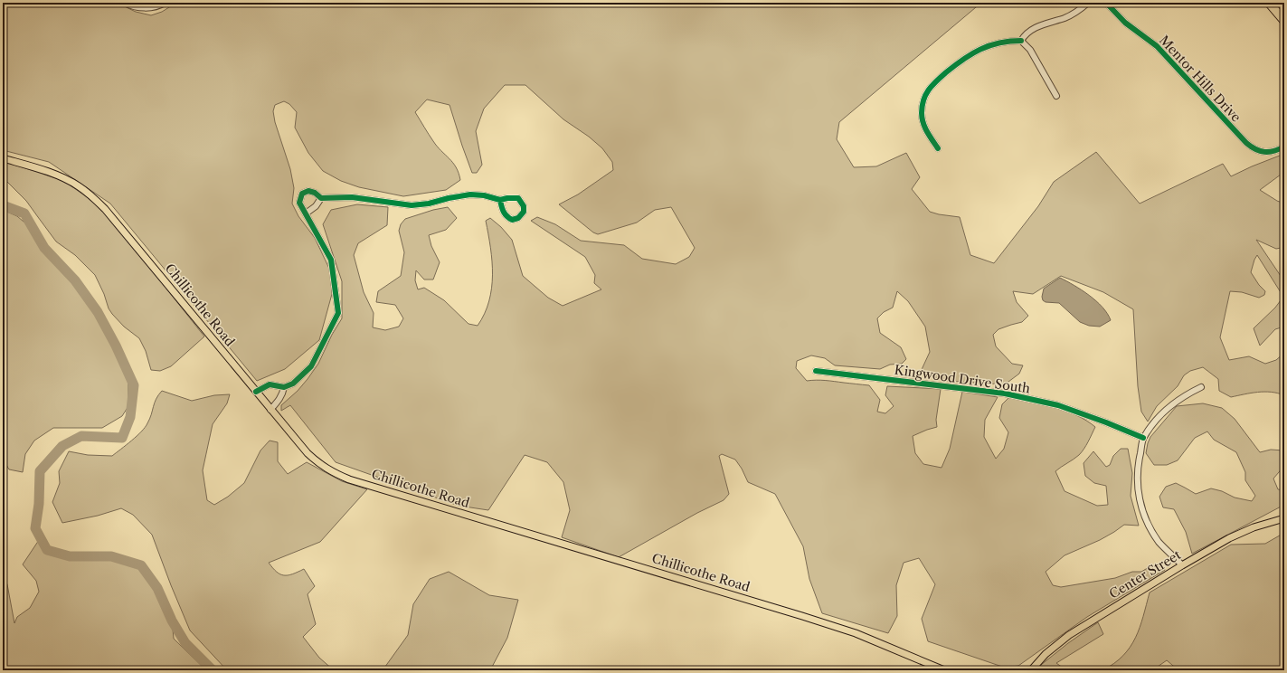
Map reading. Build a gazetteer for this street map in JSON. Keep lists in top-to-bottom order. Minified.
{"streets":{"main road":["Chillicothe Road","Center Street"],"street":["Mentor Hills Drive","Kingwood Drive South"]}}
